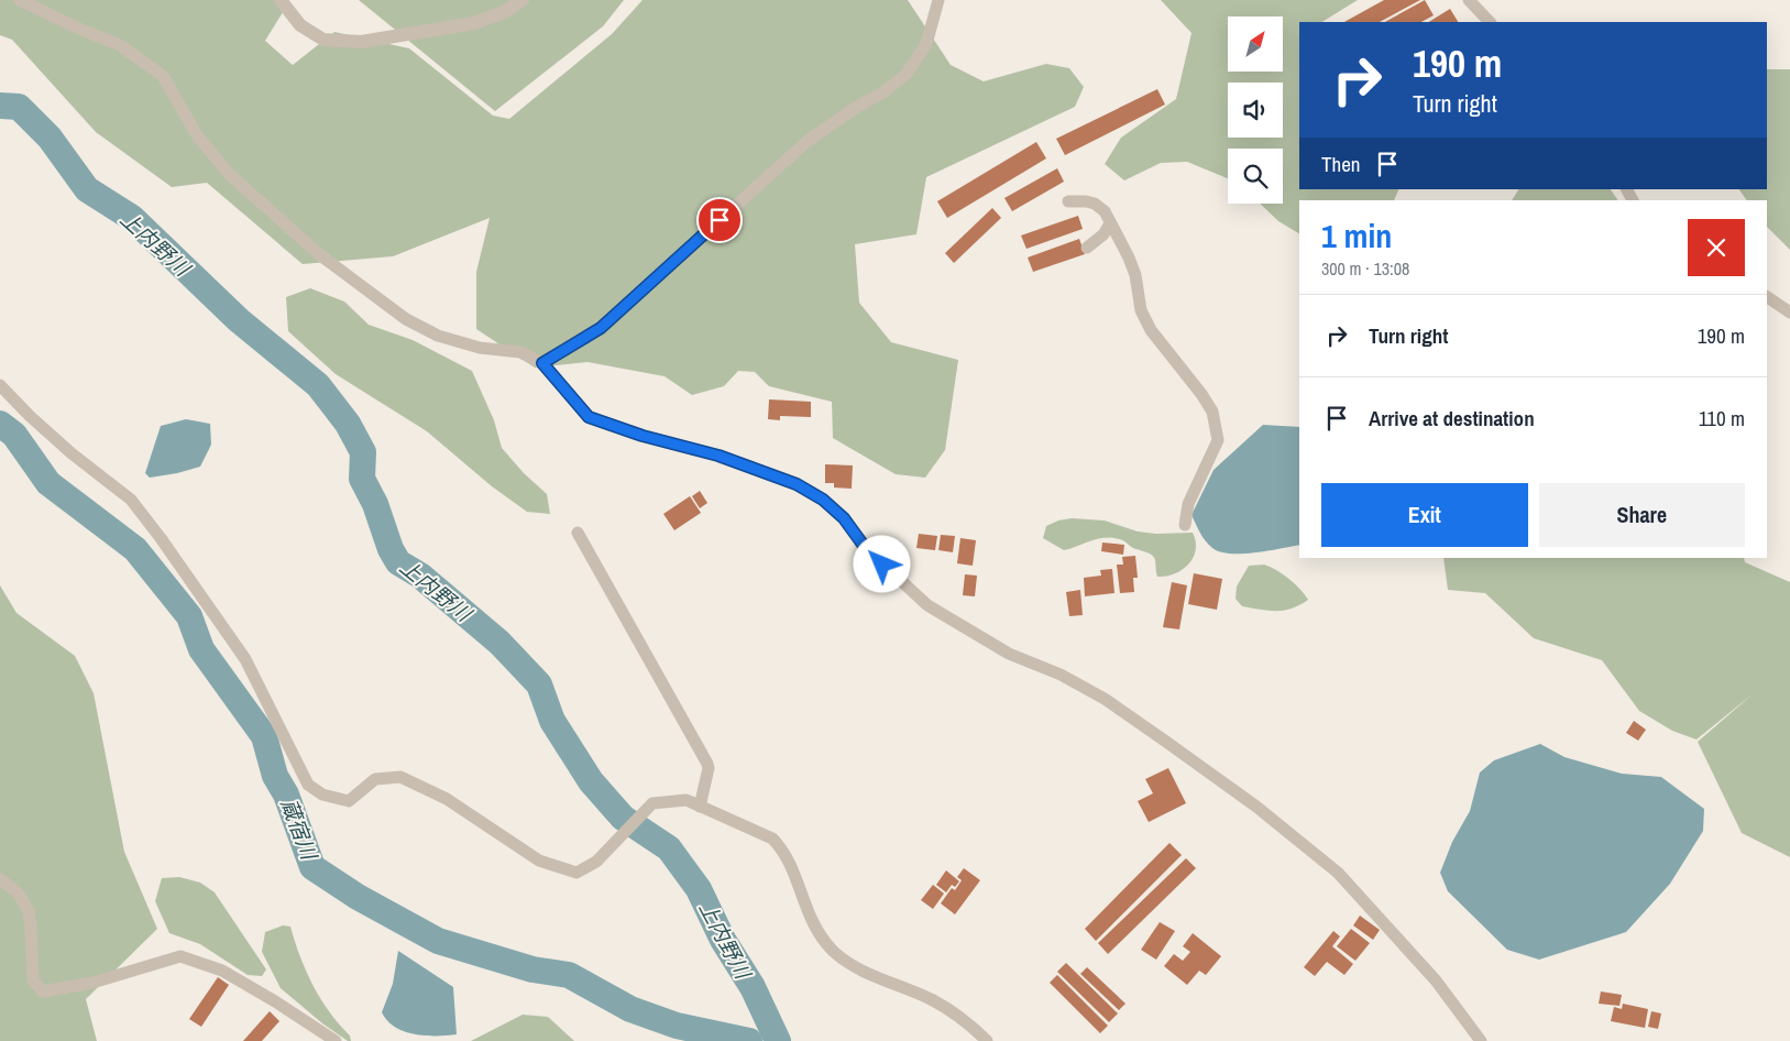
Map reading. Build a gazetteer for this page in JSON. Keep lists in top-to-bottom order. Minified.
{"water":["上内野川","蔵宿川"],"north":"top right","page":{"turn":["190 m","Turn right"],"then":"Then","heading":["1 min","300 m · 13:08"],"list":[{"name":"Turn right","value":"190 m"},{"name":"Arrive at destination","value":"110 m"}],"buttons":["Exit","Share"]}}
